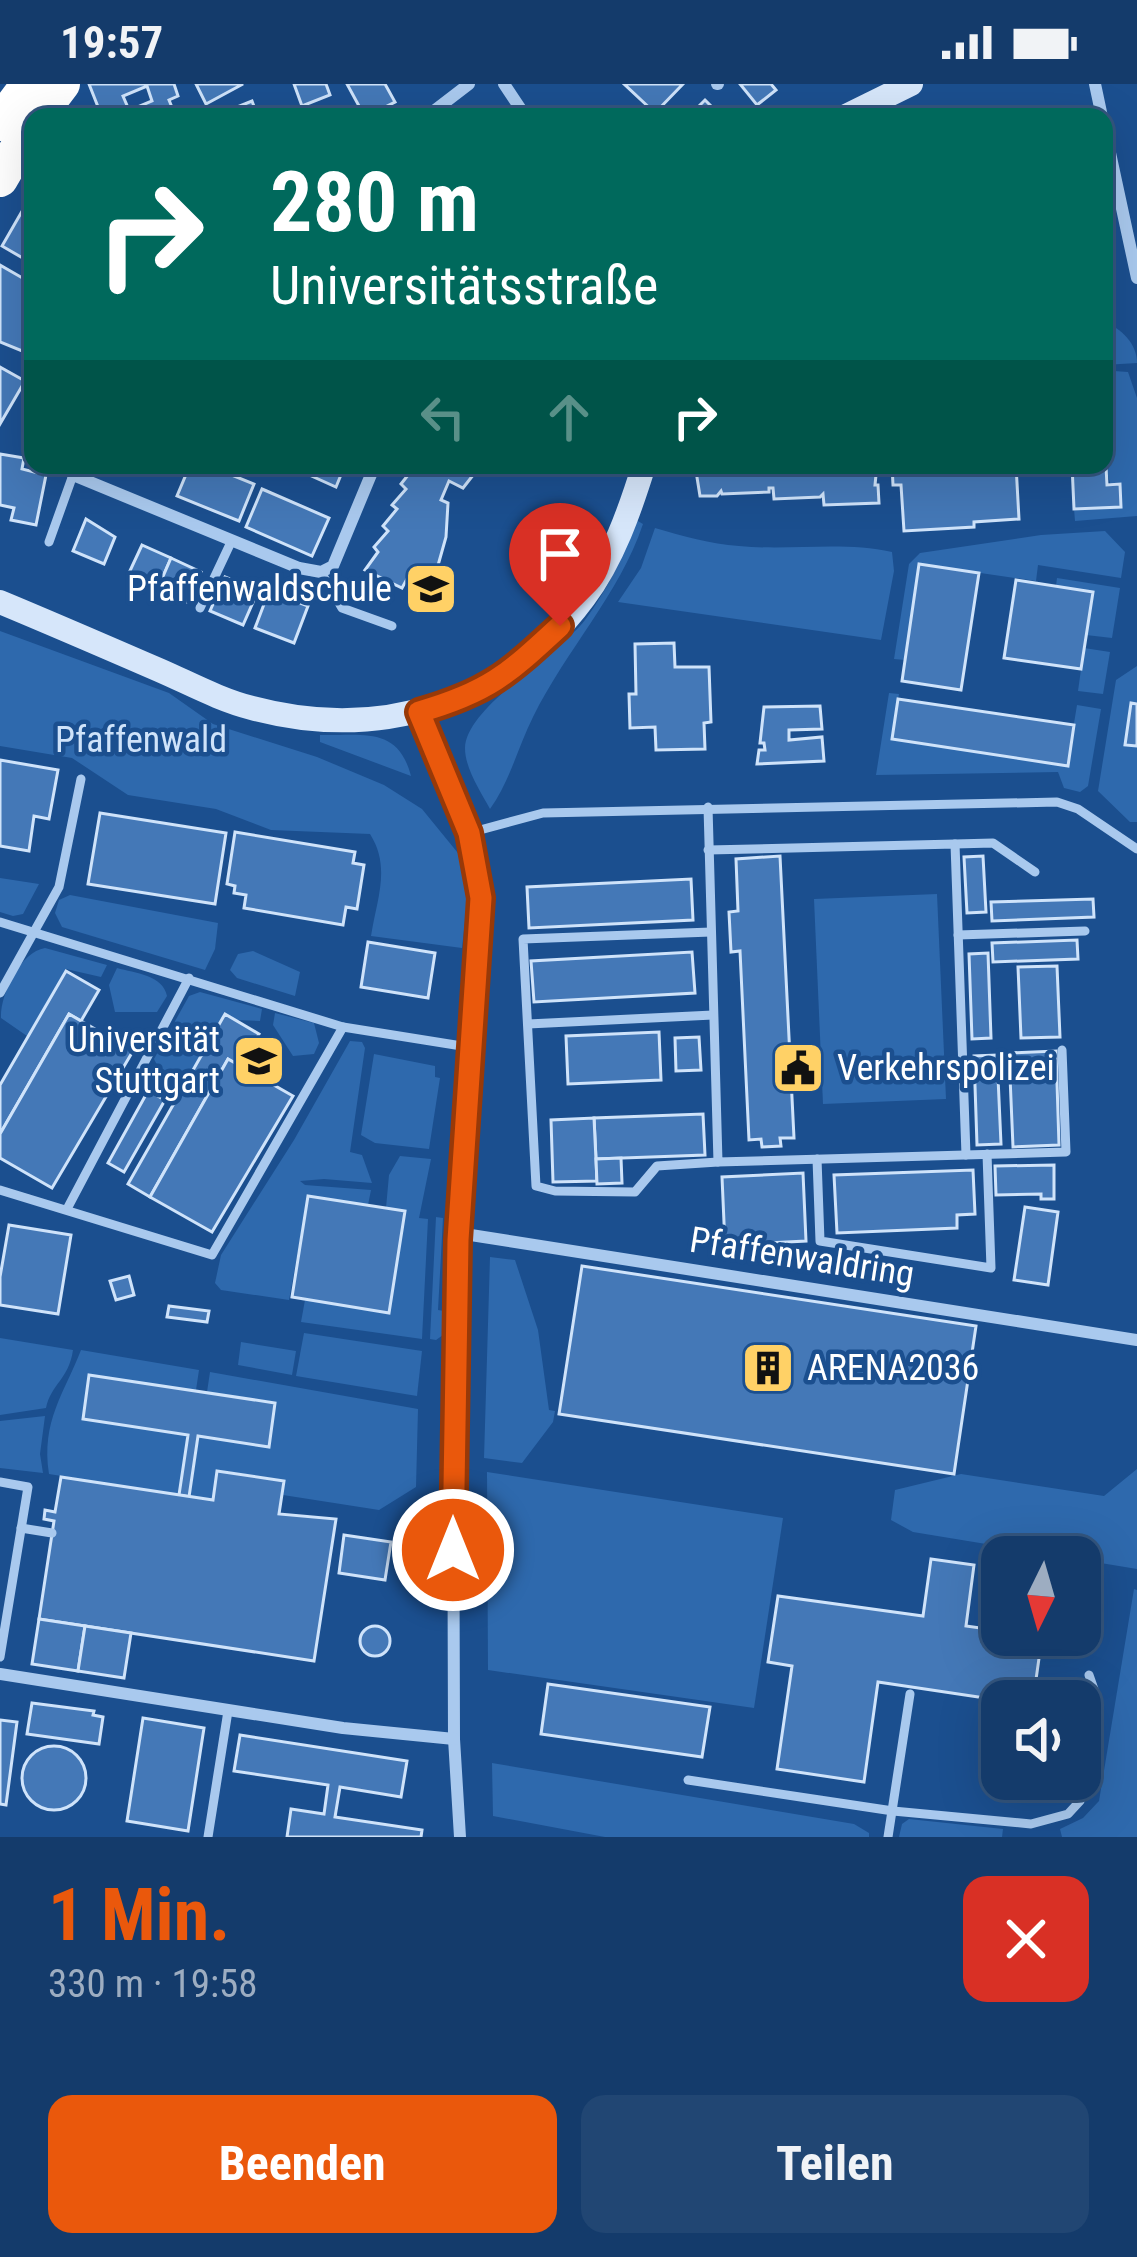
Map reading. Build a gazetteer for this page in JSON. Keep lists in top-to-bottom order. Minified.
{"streets":{"street":["Pfaffenwaldring"]},"parks":["Pfaffenwald"],"places":{"school or university":["Pfaffenwaldschule","Universität Stuttgart"],"public building":["Verkehrspolizei"],"building":["ARENA2036"]},"north":"bottom","page":{"status":"19:57","turn":["280 m","Universitätsstraße"],"heading":["1 Min.","330 m · 19:58"],"buttons":["Beenden","Teilen"]}}
